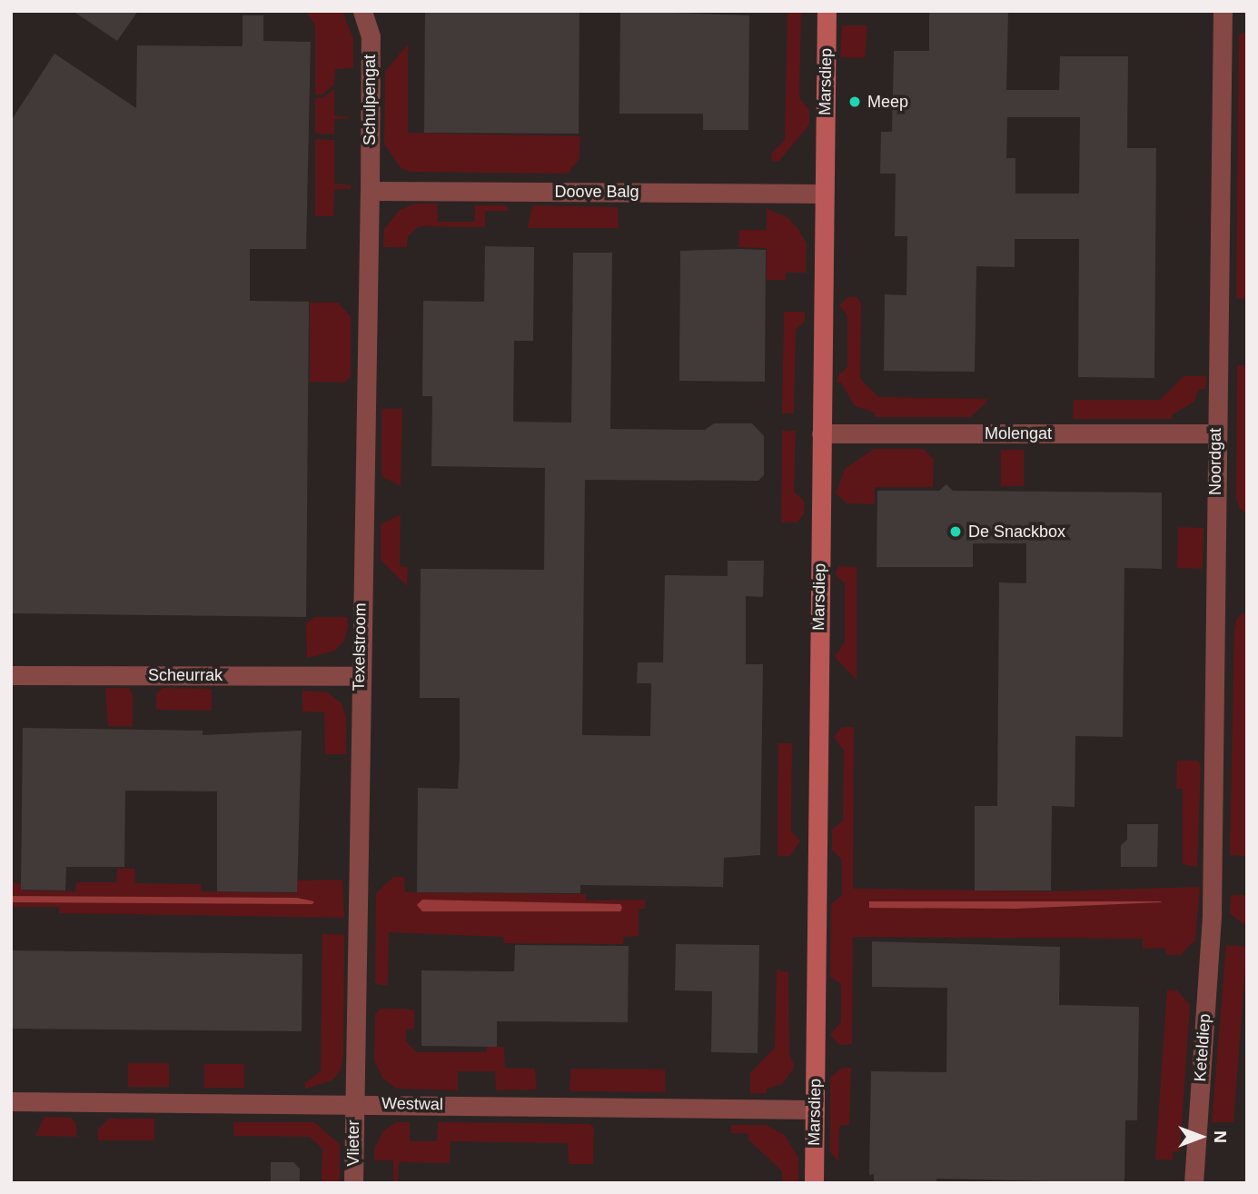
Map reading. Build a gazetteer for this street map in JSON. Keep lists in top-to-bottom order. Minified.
{"streets":{"street":["Marsdiep","Schulpengat","Doove Balg","Molengat","Noordgat","Texelstroom","Scheurrak","Keteldiep","Westwal","Vlieter"]},"crossings":[["Marsdiep","Doove Balg"],["Marsdiep","Molengat"],["Marsdiep","Westwal"],["Schulpengat","Doove Balg"],["Schulpengat","Texelstroom"],["Doove Balg","Texelstroom"],["Molengat","Noordgat"],["Noordgat","Keteldiep"],["Texelstroom","Scheurrak"],["Texelstroom","Westwal"],["Texelstroom","Vlieter"],["Westwal","Vlieter"]],"places":["Meep","De Snackbox"],"north":"right"}
